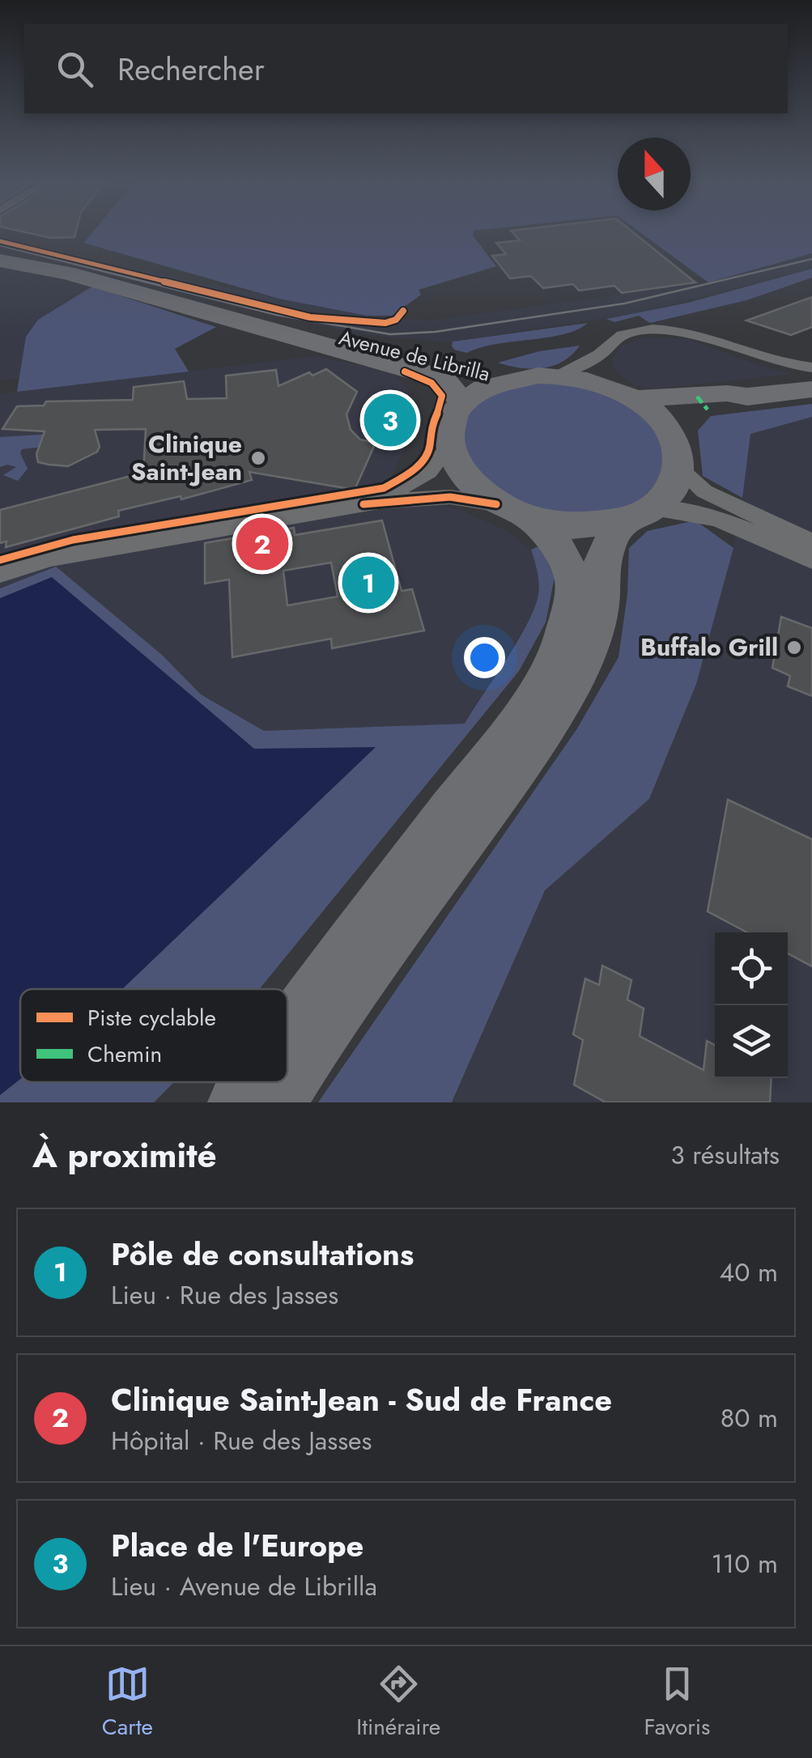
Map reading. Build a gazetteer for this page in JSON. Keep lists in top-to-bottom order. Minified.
{"streets":{"main road":["Avenue de Librilla"]},"places":["Clinique Saint-Jean","Buffalo Grill"],"legend":["Piste cyclable","Chemin"],"north":"top","page":{"search":"Rechercher","pins":["3","2","1"],"heading":["À proximité","3 résultats"],"list":[{"mark":"1","name":"Pôle de consultations","note":"Lieu · Rue des Jasses","value":"40 m"},{"mark":"2","name":"Clinique Saint-Jean - Sud de France","note":"Hôpital · Rue des Jasses","value":"80 m"},{"mark":"3","name":"Place de l'Europe","note":"Lieu · Avenue de Librilla","value":"110 m"}],"nav":["Carte","Itinéraire","Favoris"]}}
